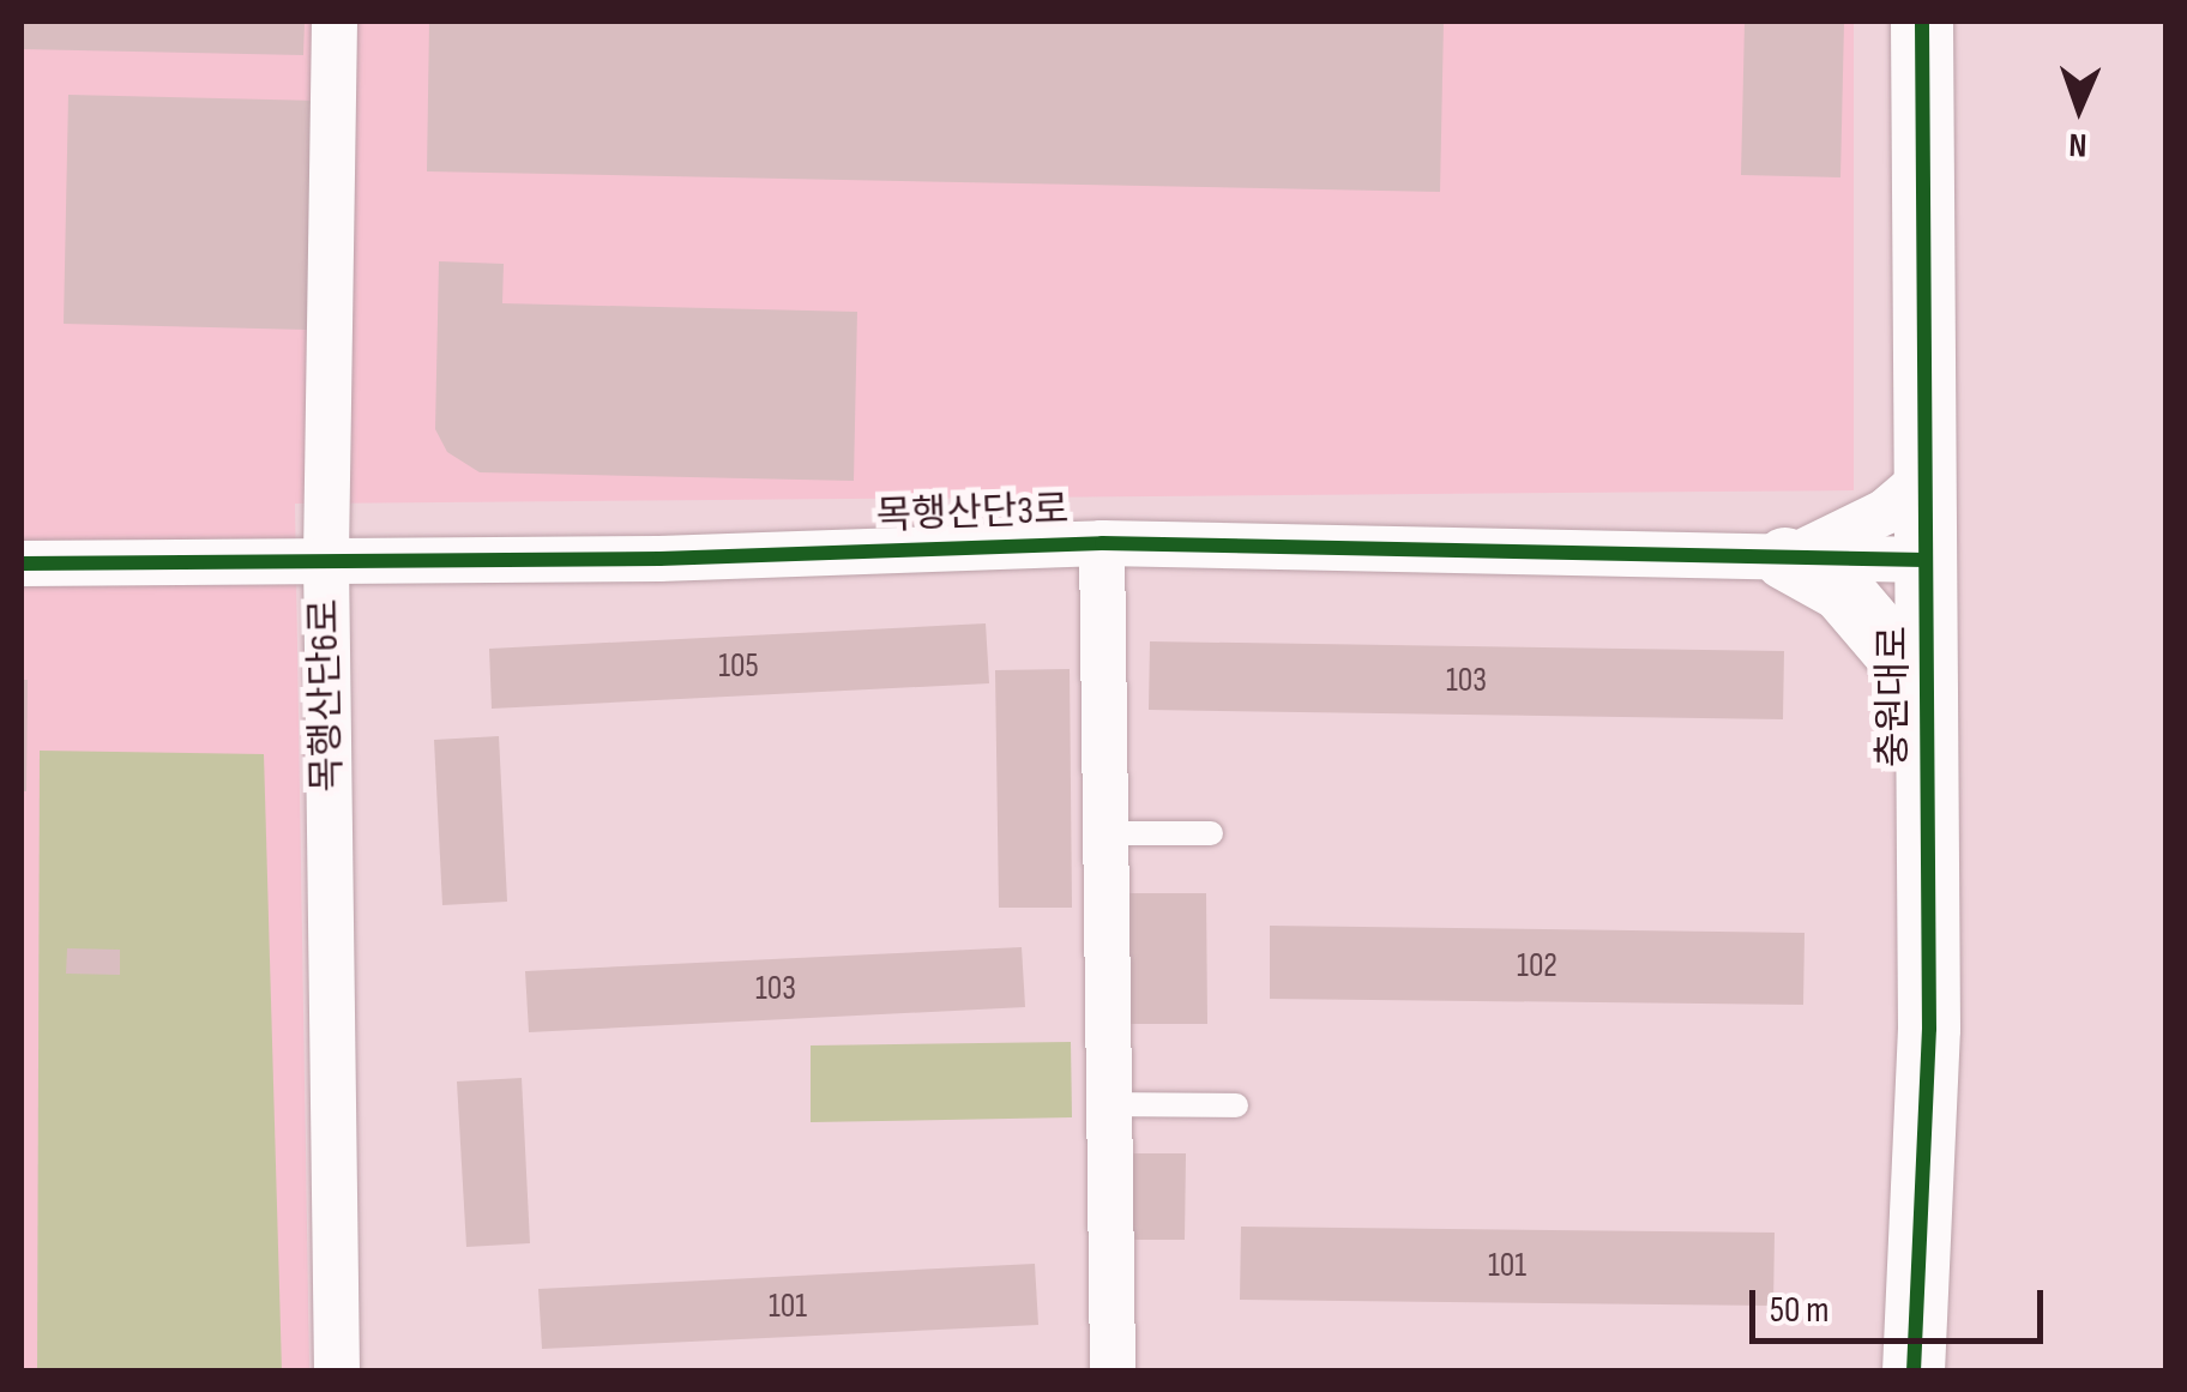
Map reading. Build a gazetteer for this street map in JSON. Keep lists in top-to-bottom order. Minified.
{"streets":{"street":["목행산단3로","목행산단6로","충원대로"]},"crossings":[["목행산단3로","목행산단6로"],["목행산단3로","충원대로"]],"house_numbers":["105","103","102","103","101","101"],"scale_bar":"50 m","north":"bottom"}
